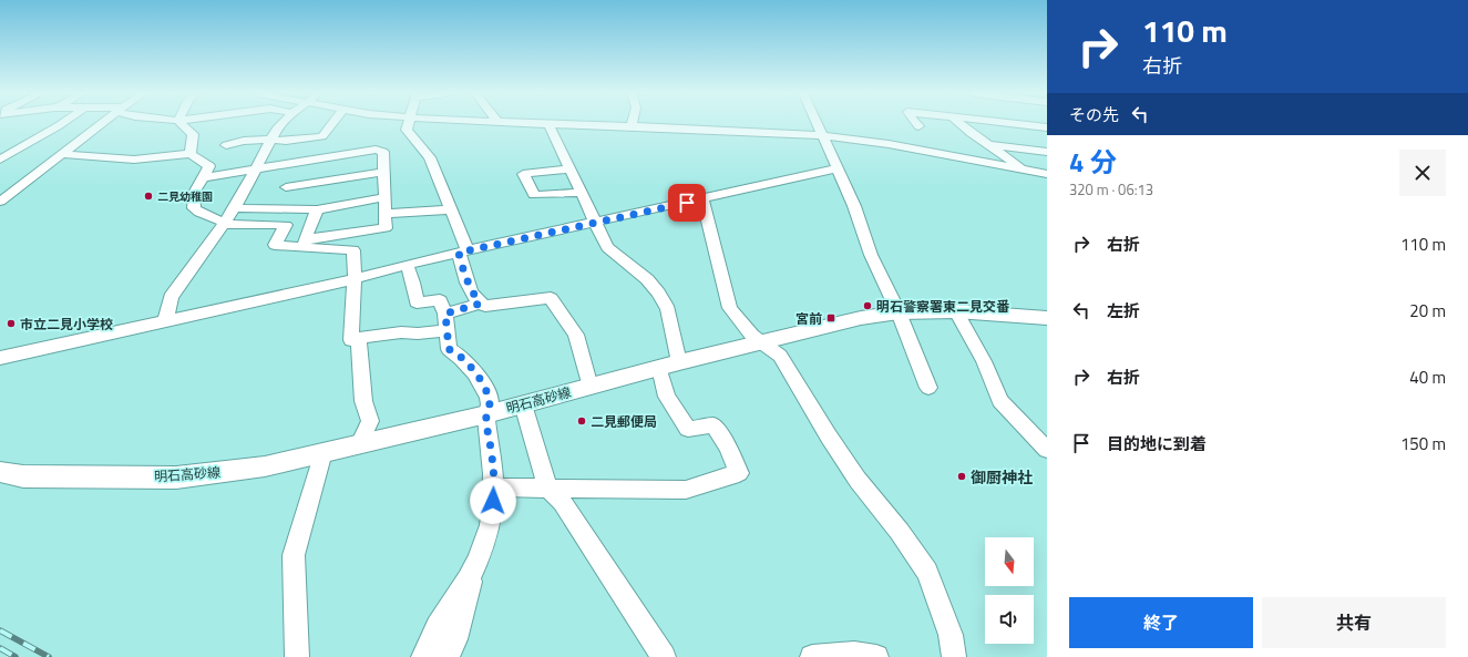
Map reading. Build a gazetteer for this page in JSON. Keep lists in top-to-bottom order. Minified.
{"streets":{"main road":["明石高砂線"]},"places":{"other":["二見幼稚園","明石警察署東二見交番","市立二見小学校","二見郵便局","御厨神社"],"transit":["宮前"]},"north":"bottom","page":{"turn":["110 m","右折"],"then":"その先","heading":["4 分","320 m · 06:13"],"list":[{"name":"右折","value":"110 m"},{"name":"左折","value":"20 m"},{"name":"右折","value":"40 m"},{"name":"目的地に到着","value":"150 m"}],"buttons":["終了","共有"]}}
